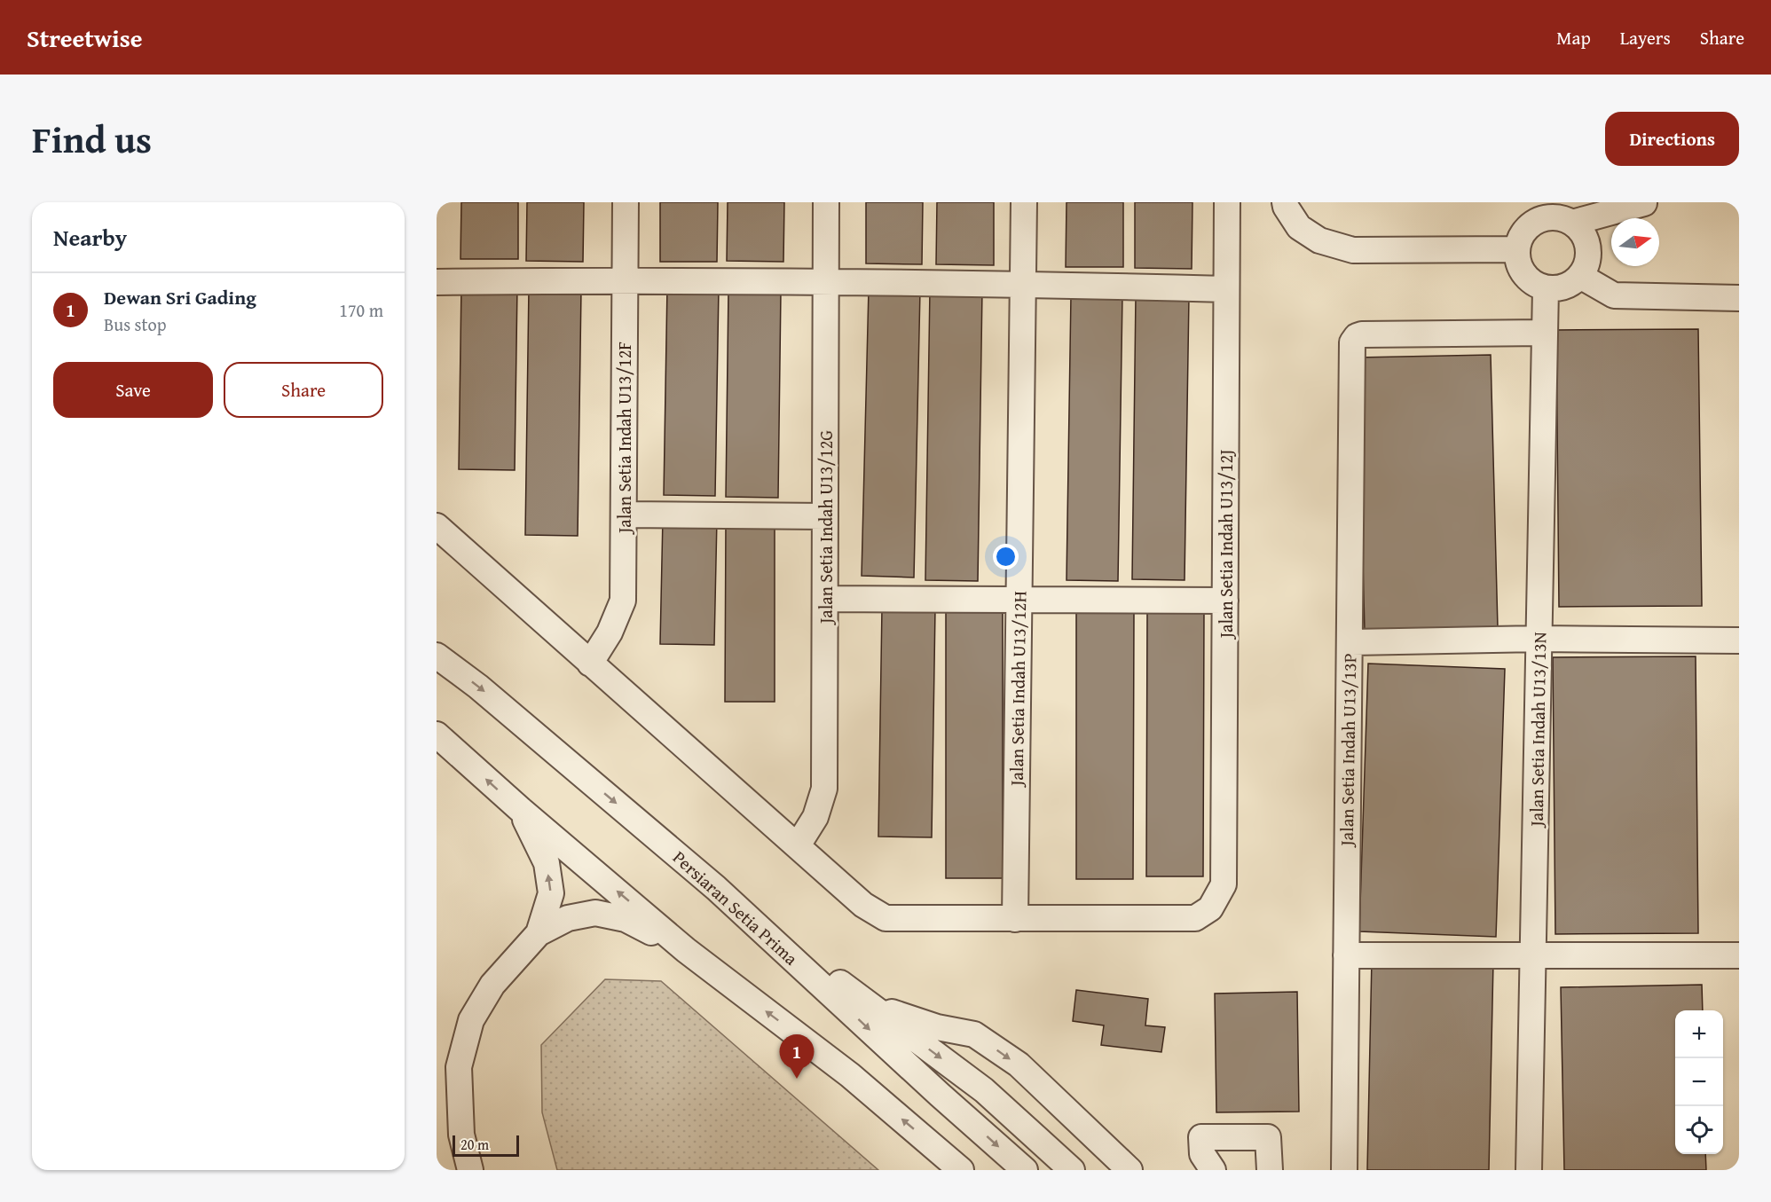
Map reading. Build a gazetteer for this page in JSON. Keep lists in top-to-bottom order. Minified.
{"streets":{"street":["Jalan Setia Indah U13/12F","Jalan Setia Indah U13/12G","Jalan Setia Indah U13/12J","Jalan Setia Indah U13/12H","Jalan Setia Indah U13/13N","Jalan Setia Indah U13/13P","Persiaran Setia Prima"]},"crossings":[["Jalan Setia Indah U13/12J","Jalan Setia Indah U13/12H"],["Jalan Setia Indah U13/13N","Jalan Setia Indah U13/13P"]],"scale_bar":"20 m","north":"right","page":{"header":"Streetwise","nav":["Map","Layers","Share"],"title":"Find us","buttons":["Directions",["Save","Share"]],"heading":"Nearby","list":[{"mark":"1","name":"Dewan Sri Gading","note":"Bus stop","value":"170 m"}],"map_buttons":["+","−"],"pins":"1","scale":"20 m"}}
